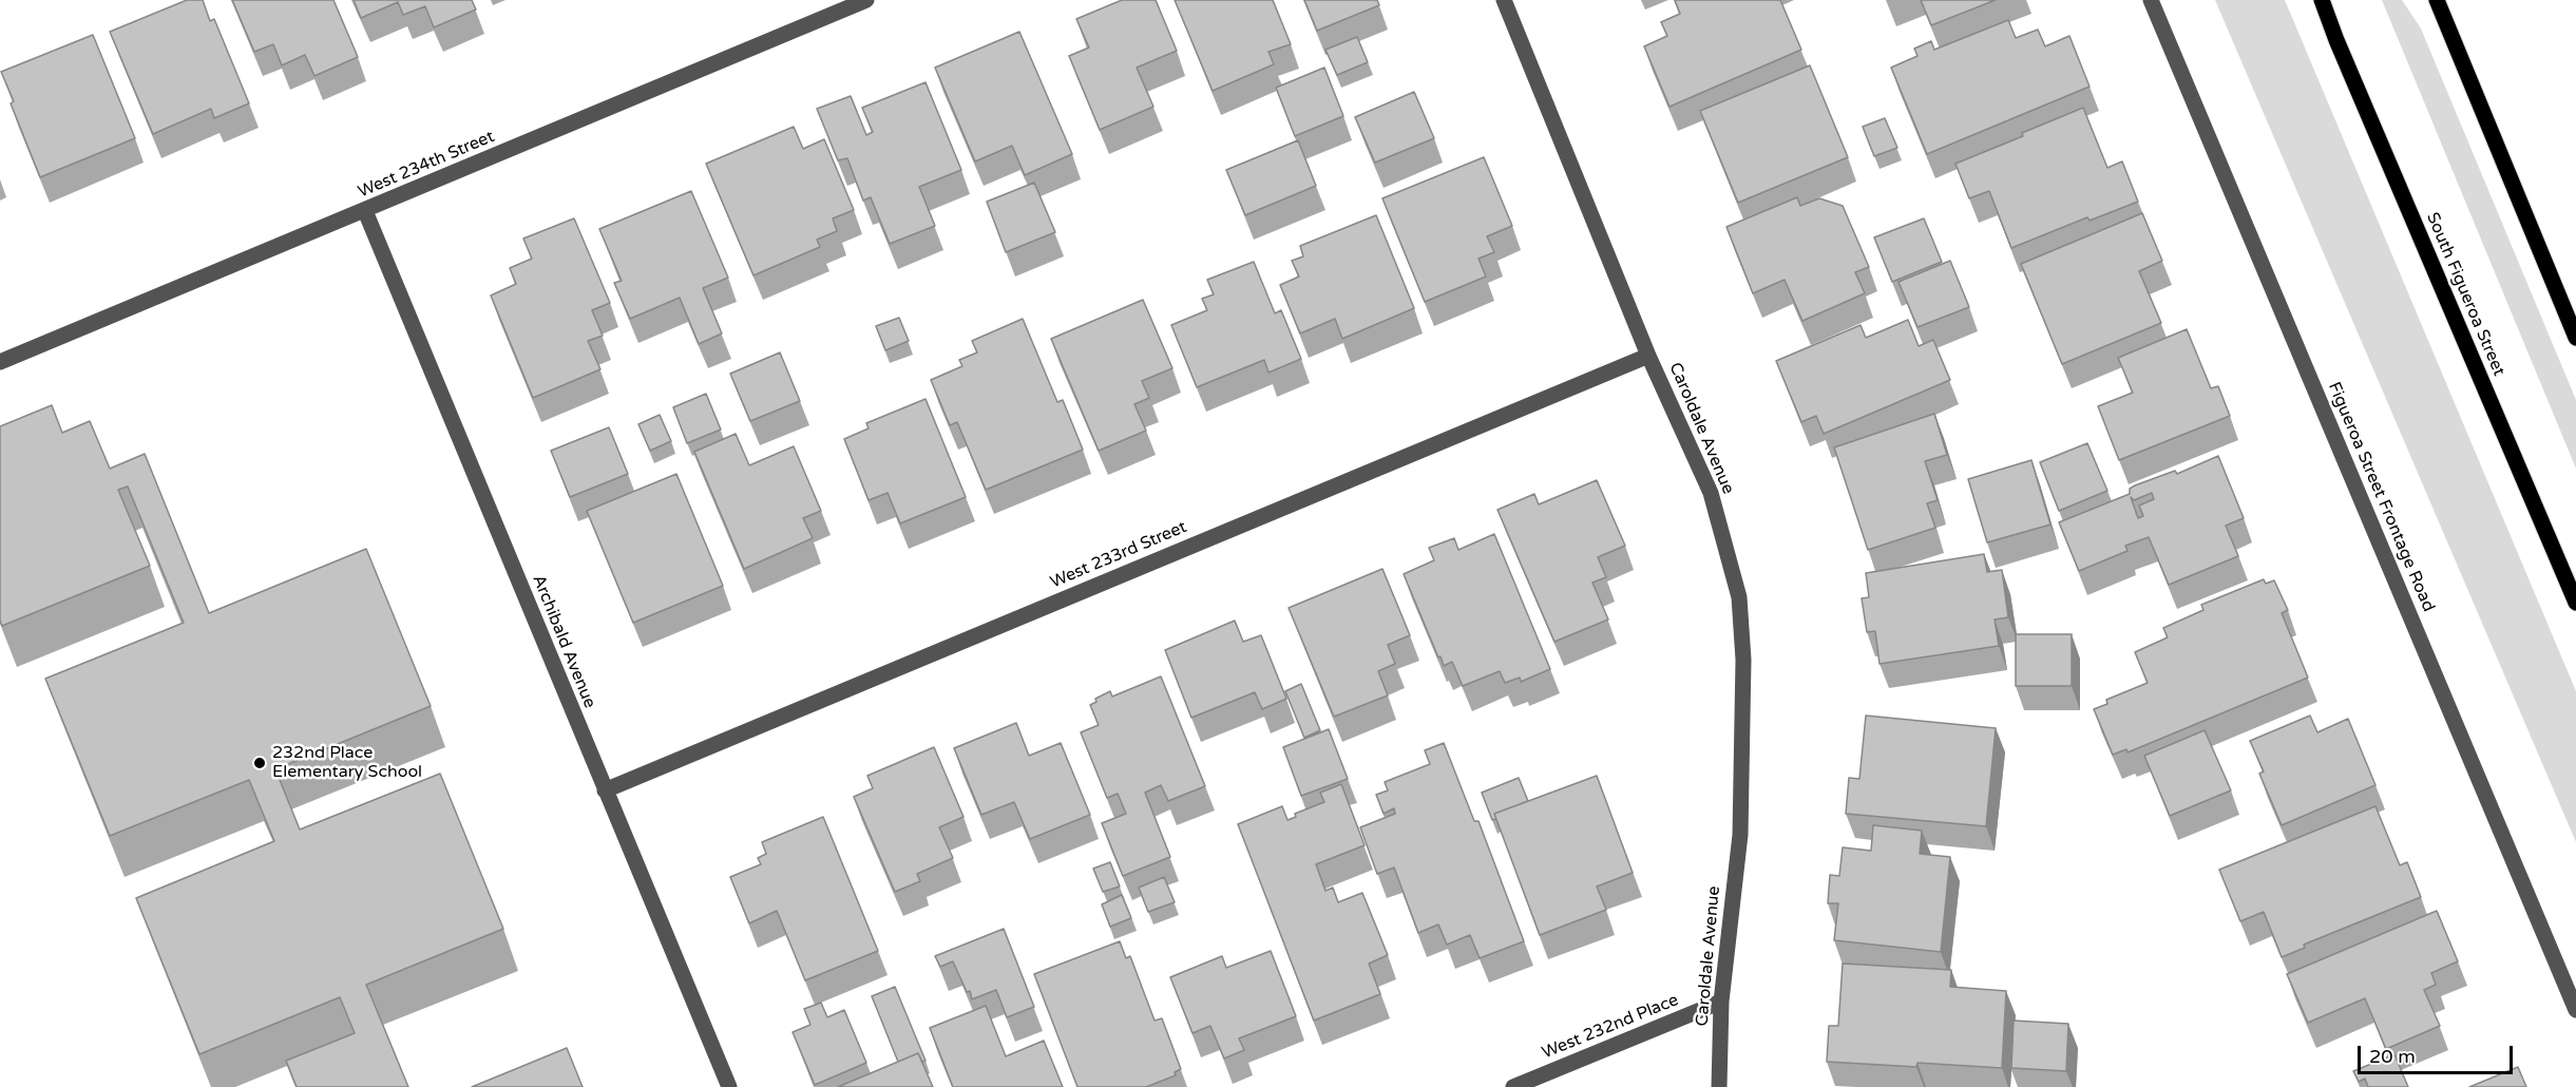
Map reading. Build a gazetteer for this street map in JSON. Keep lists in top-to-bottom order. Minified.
{"streets":{"main road":["South Figueroa Street"],"street":["West 234th Street","Caroldale Avenue","Figueroa Street Frontage Road","West 233rd Street","Archibald Avenue","West 232nd Place"]},"crossings":[["West 234th Street","Archibald Avenue"],["Caroldale Avenue","West 233rd Street"],["Caroldale Avenue","West 232nd Place"],["West 233rd Street","Archibald Avenue"]],"places":["232nd Place Elementary School"],"scale_bar":"20 m"}
